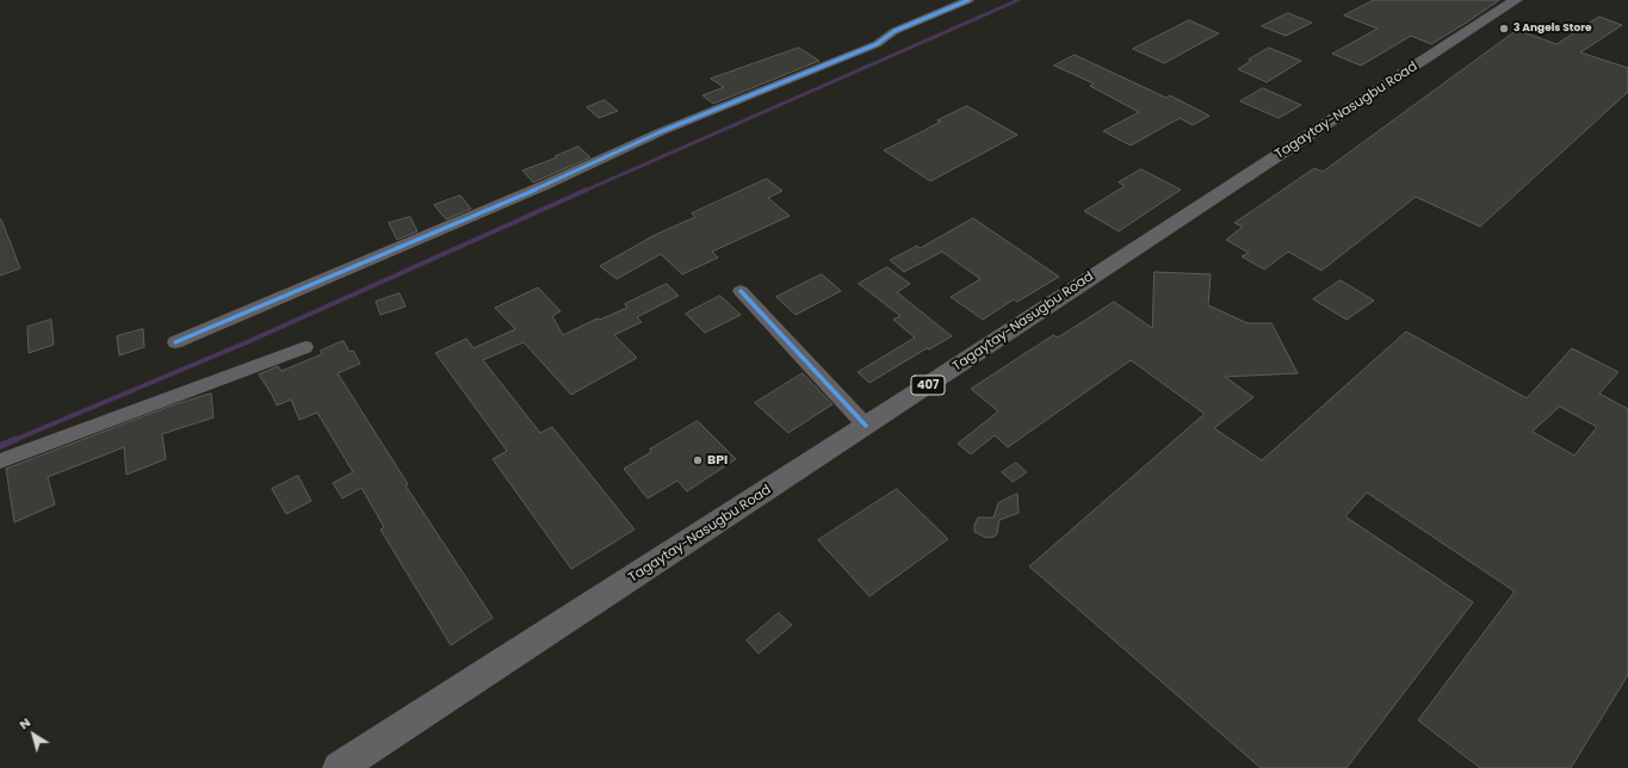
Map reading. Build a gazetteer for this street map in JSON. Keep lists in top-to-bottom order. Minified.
{"streets":{"main road":["Tagaytay-Nasugbu Road","407"]},"places":["3 Angels Store","BPI"],"north":"top left"}
